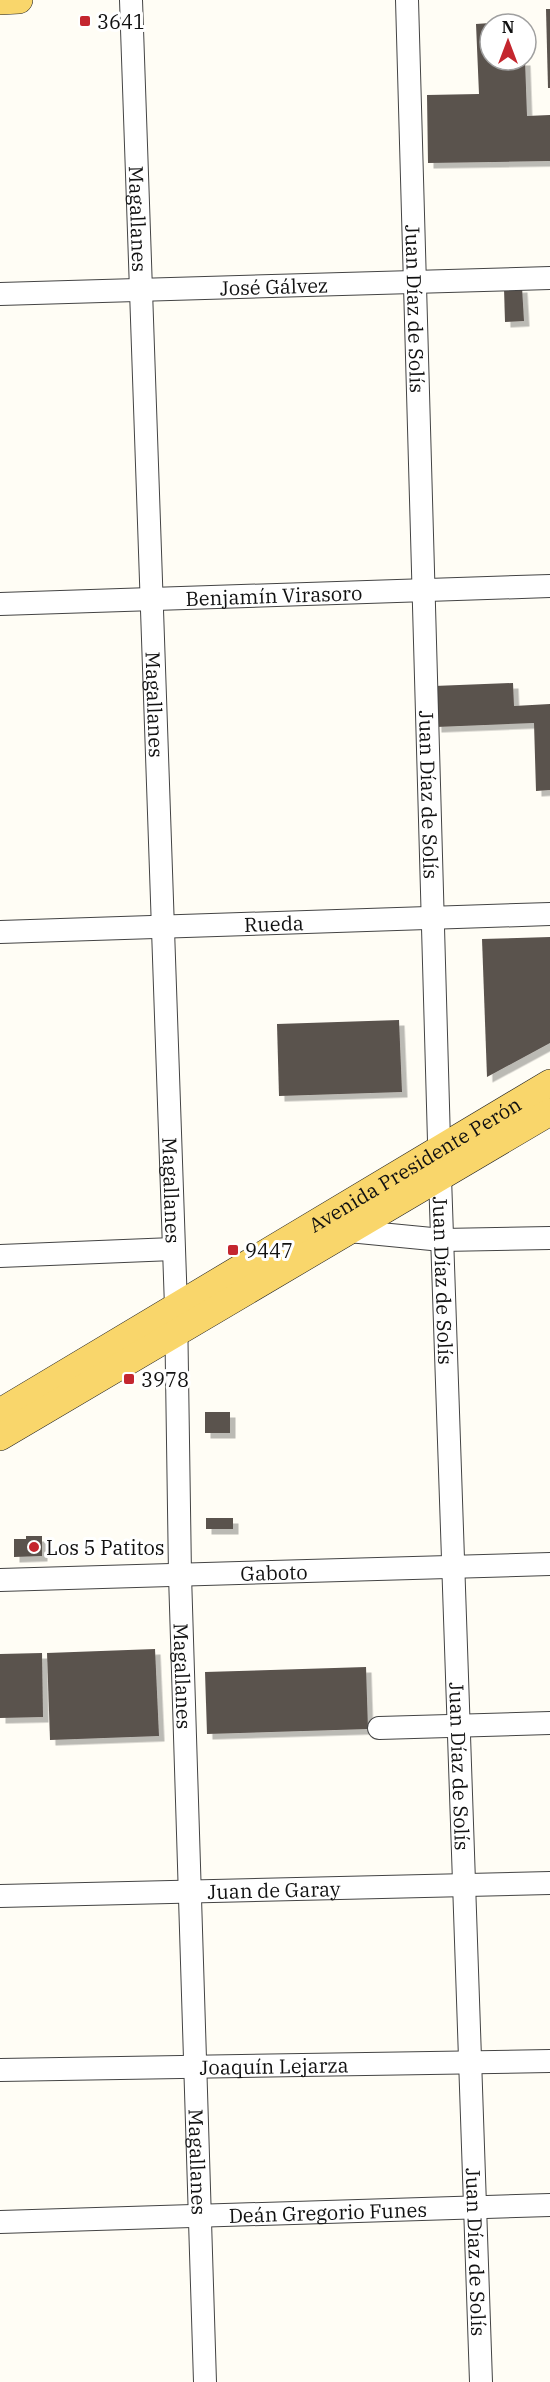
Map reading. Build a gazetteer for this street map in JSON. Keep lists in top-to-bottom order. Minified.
{"streets":{"main road":["Avenida Presidente Perón"],"street":["Magallanes","José Gálvez","Juan Díaz de Solís","Benjamín Virasoro","Rueda","Gaboto","Juan de Garay","Joaquín Lejarza","Deán Gregorio Funes"]},"crossings":[["Magallanes","José Gálvez"],["Magallanes","Benjamín Virasoro"],["Magallanes","Rueda"],["Magallanes","Avenida Presidente Perón"],["Magallanes","Gaboto"],["Magallanes","Juan de Garay"],["Magallanes","Joaquín Lejarza"],["Magallanes","Deán Gregorio Funes"],["José Gálvez","Juan Díaz de Solís"],["Juan Díaz de Solís","Benjamín Virasoro"],["Juan Díaz de Solís","Rueda"],["Juan Díaz de Solís","Avenida Presidente Perón"],["Juan Díaz de Solís","Gaboto"],["Juan Díaz de Solís","Juan de Garay"],["Juan Díaz de Solís","Joaquín Lejarza"],["Juan Díaz de Solís","Deán Gregorio Funes"]],"places":{"transit":["3641","9447","3978"],"other":["Los 5 Patitos"]},"north":"top"}
